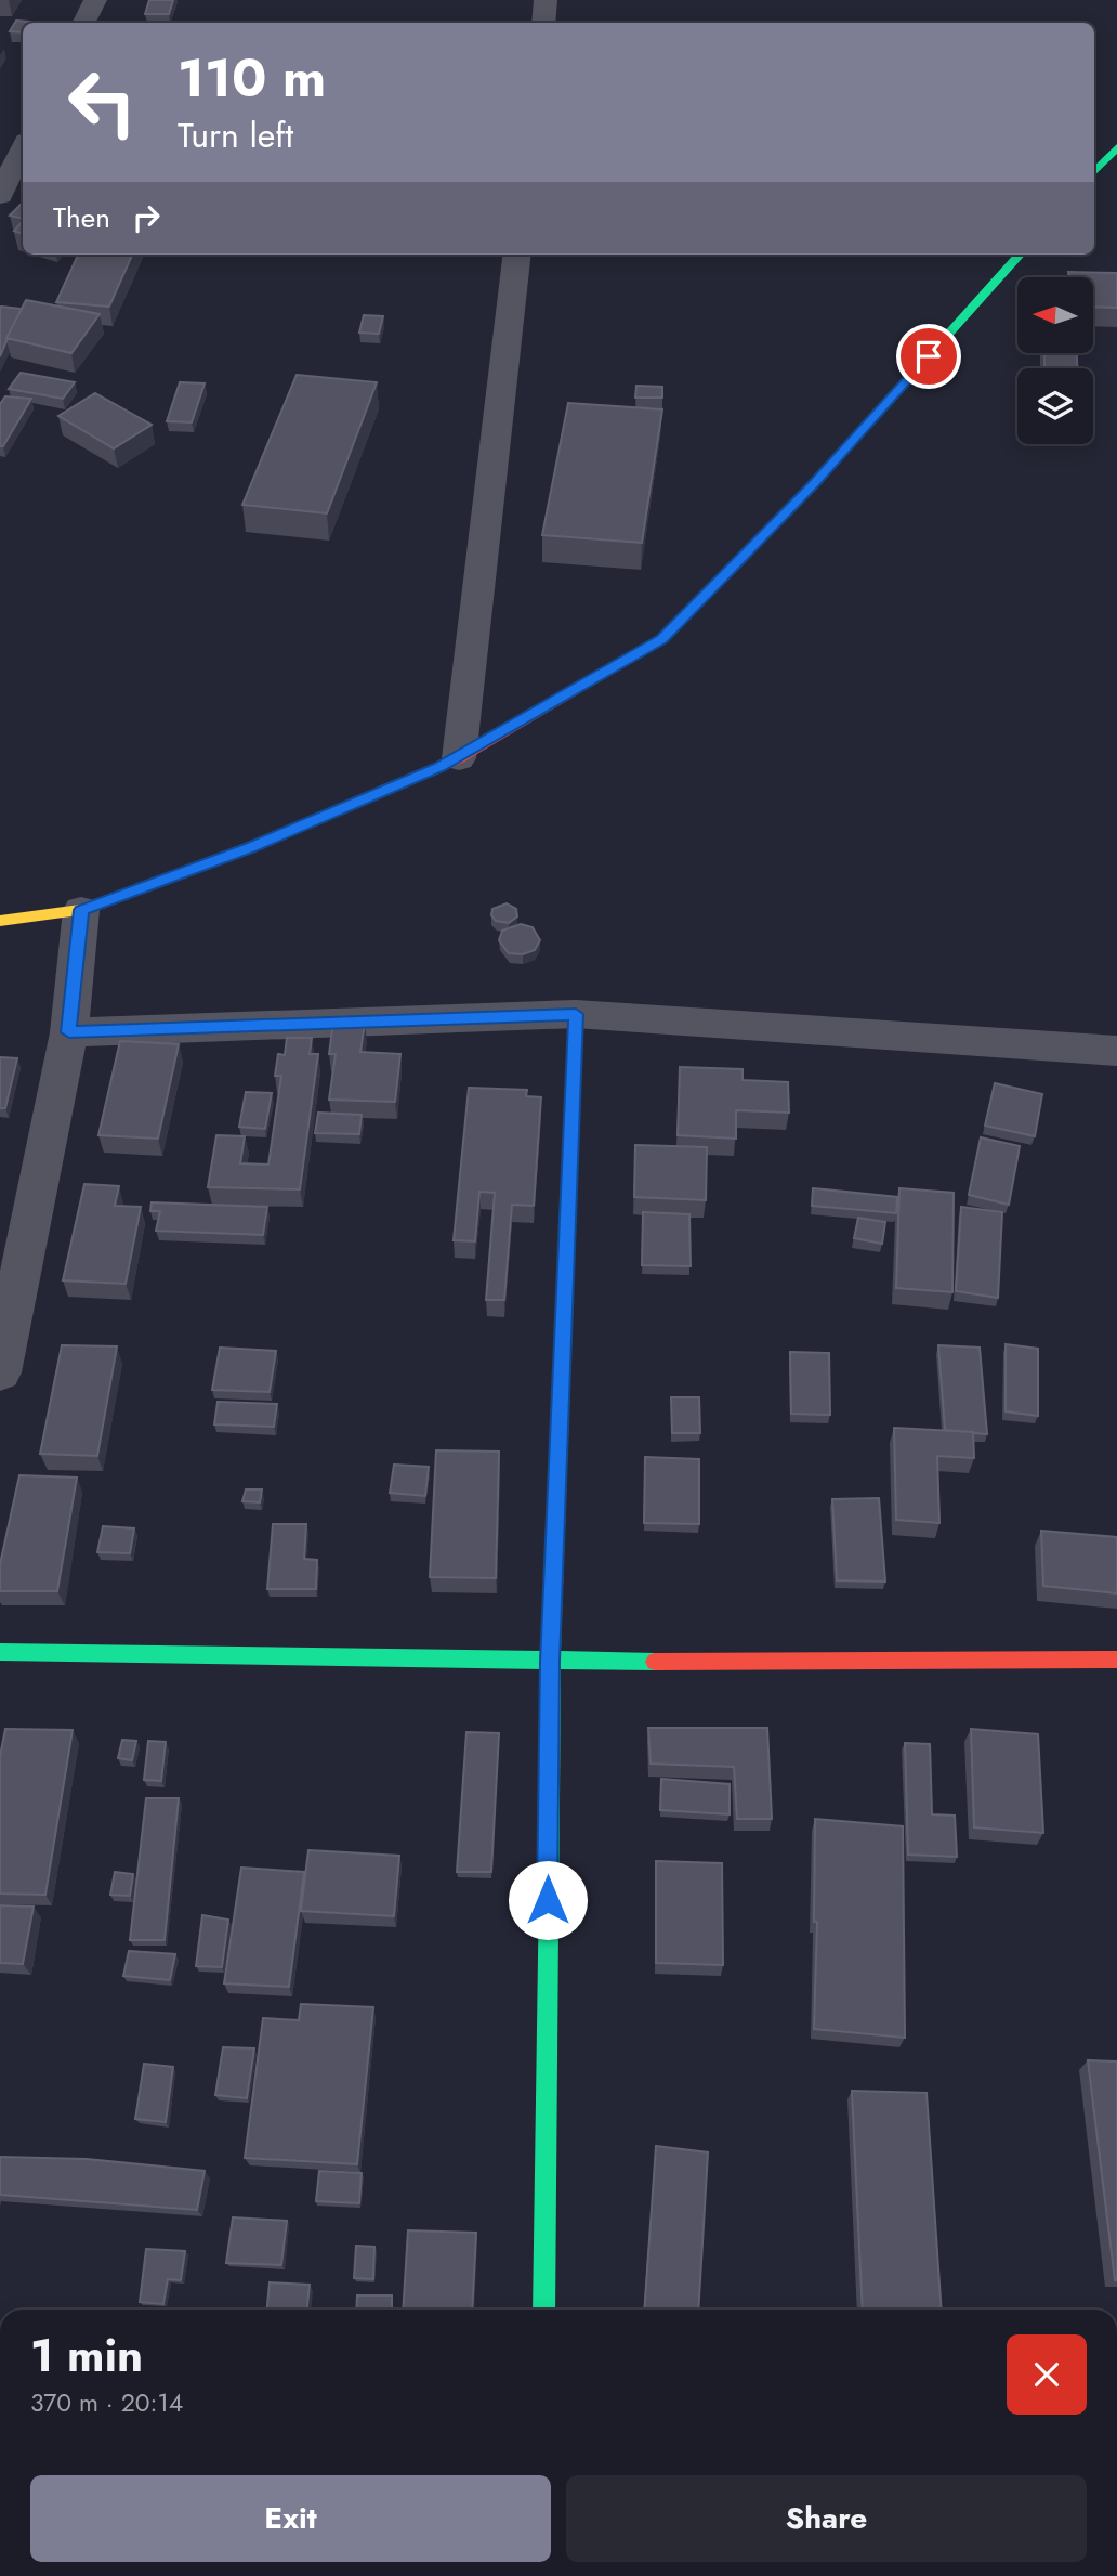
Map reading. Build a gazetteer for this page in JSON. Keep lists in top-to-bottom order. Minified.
{"north":"left","page":{"turn":["110 m","Turn left"],"then":"Then","heading":["1 min","370 m · 20:14"],"buttons":["Exit","Share"]}}
